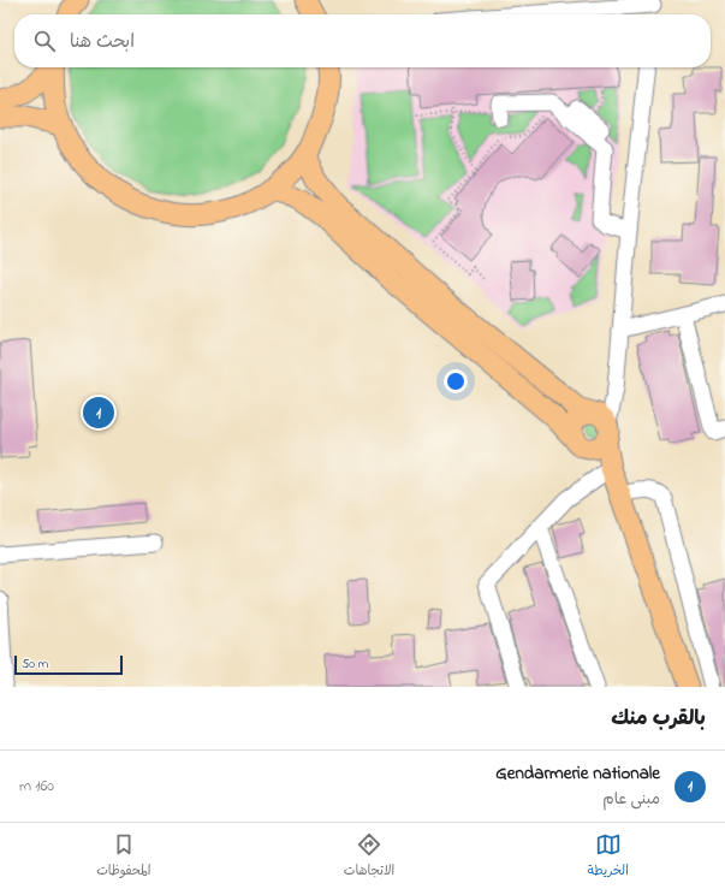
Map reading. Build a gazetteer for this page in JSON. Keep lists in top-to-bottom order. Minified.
{"scale_bar":"50 m","page":{"search":"ابحث هنا","pins":"1","scale":"50 m","heading":"بالقرب منك","list":[{"mark":"1","name":"Gendarmerie nationale","note":"مبنى عام","value":"160 m"}],"nav":["الخريطة","الاتجاهات","المحفوظات"]}}
